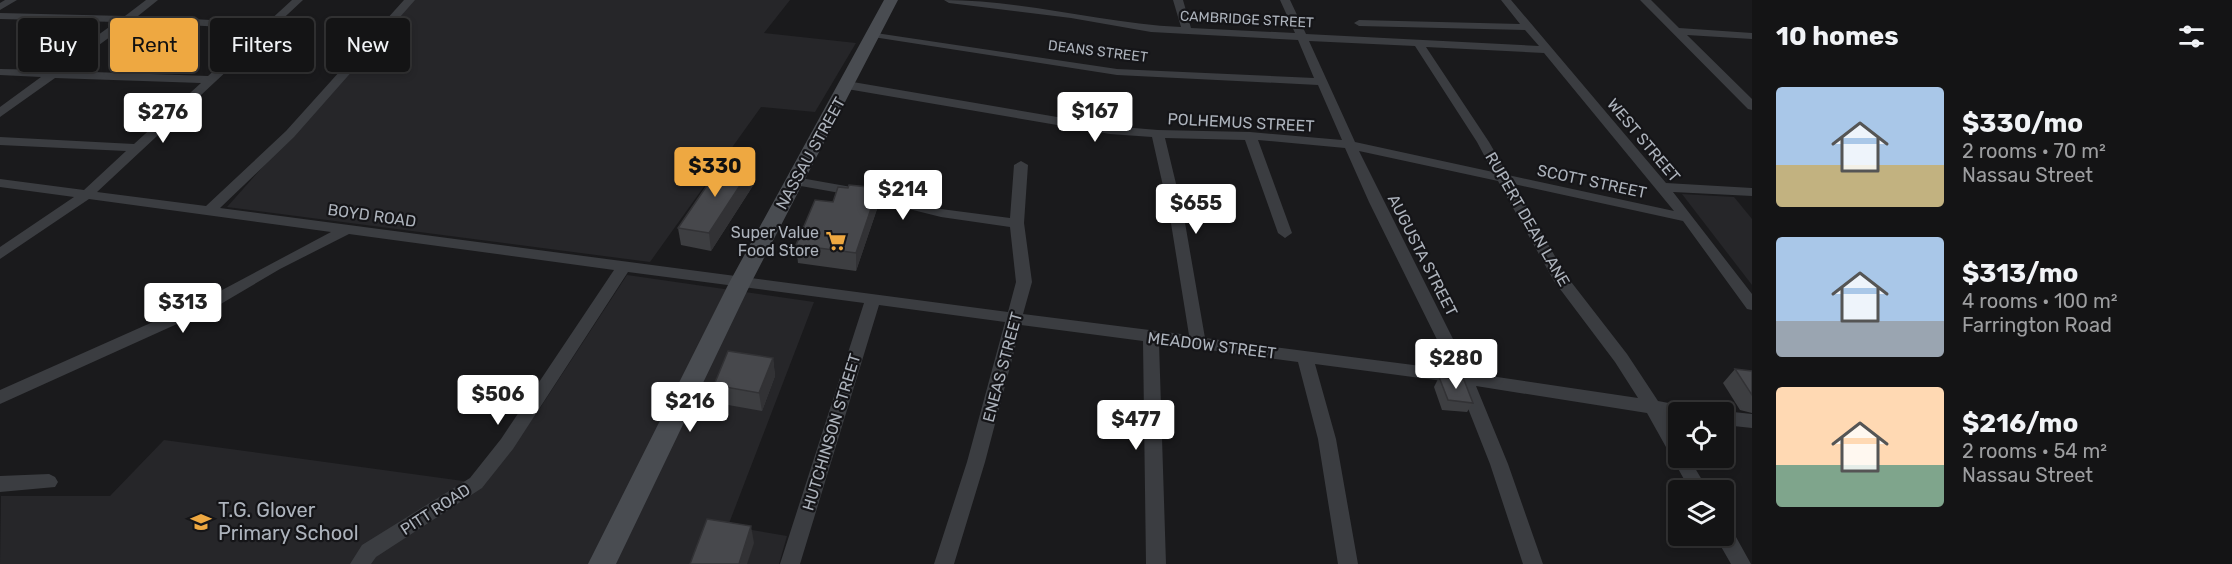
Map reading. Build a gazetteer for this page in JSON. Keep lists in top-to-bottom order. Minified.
{"streets":{"main road":["NASSAU STREET"],"street":["CAMBRIDGE STREET","DEANS STREET","POLHEMUS STREET","WEST STREET","SCOTT STREET","BOYD ROAD","RUPERT DEAN LANE","AUGUSTA STREET","MEADOW STREET","ENEAS STREET","HUTCHINSON STREET","PITT ROAD"]},"crossings":[["CAMBRIDGE STREET","WEST STREET"],["CAMBRIDGE STREET","RUPERT DEAN LANE"],["CAMBRIDGE STREET","AUGUSTA STREET"],["DEANS STREET","NASSAU STREET"],["DEANS STREET","AUGUSTA STREET"],["POLHEMUS STREET","NASSAU STREET"],["POLHEMUS STREET","SCOTT STREET"],["POLHEMUS STREET","AUGUSTA STREET"],["WEST STREET","SCOTT STREET"],["NASSAU STREET","BOYD ROAD"],["NASSAU STREET","MEADOW STREET"],["SCOTT STREET","RUPERT DEAN LANE"],["SCOTT STREET","AUGUSTA STREET"],["BOYD ROAD","MEADOW STREET"],["BOYD ROAD","PITT ROAD"],["RUPERT DEAN LANE","MEADOW STREET"],["AUGUSTA STREET","MEADOW STREET"],["MEADOW STREET","ENEAS STREET"],["MEADOW STREET","HUTCHINSON STREET"]],"places":{"supermarket":["Super Value Food Store"],"school or university":["T.G. Glover Primary School"]},"page":{"heading":"10 homes","chip":["Buy","Rent","Filters","New"],"list":[{"name":"$330/mo","note":"2 rooms · 70 m² · Nassau Street"},{"name":"$313/mo","note":"4 rooms · 100 m² · Farrington Road"},{"name":"$216/mo","note":"2 rooms · 54 m² · Nassau Street"}],"price":["$167","$276","$330","$214","$655","$313","$280","$506","$216","$477"]}}
